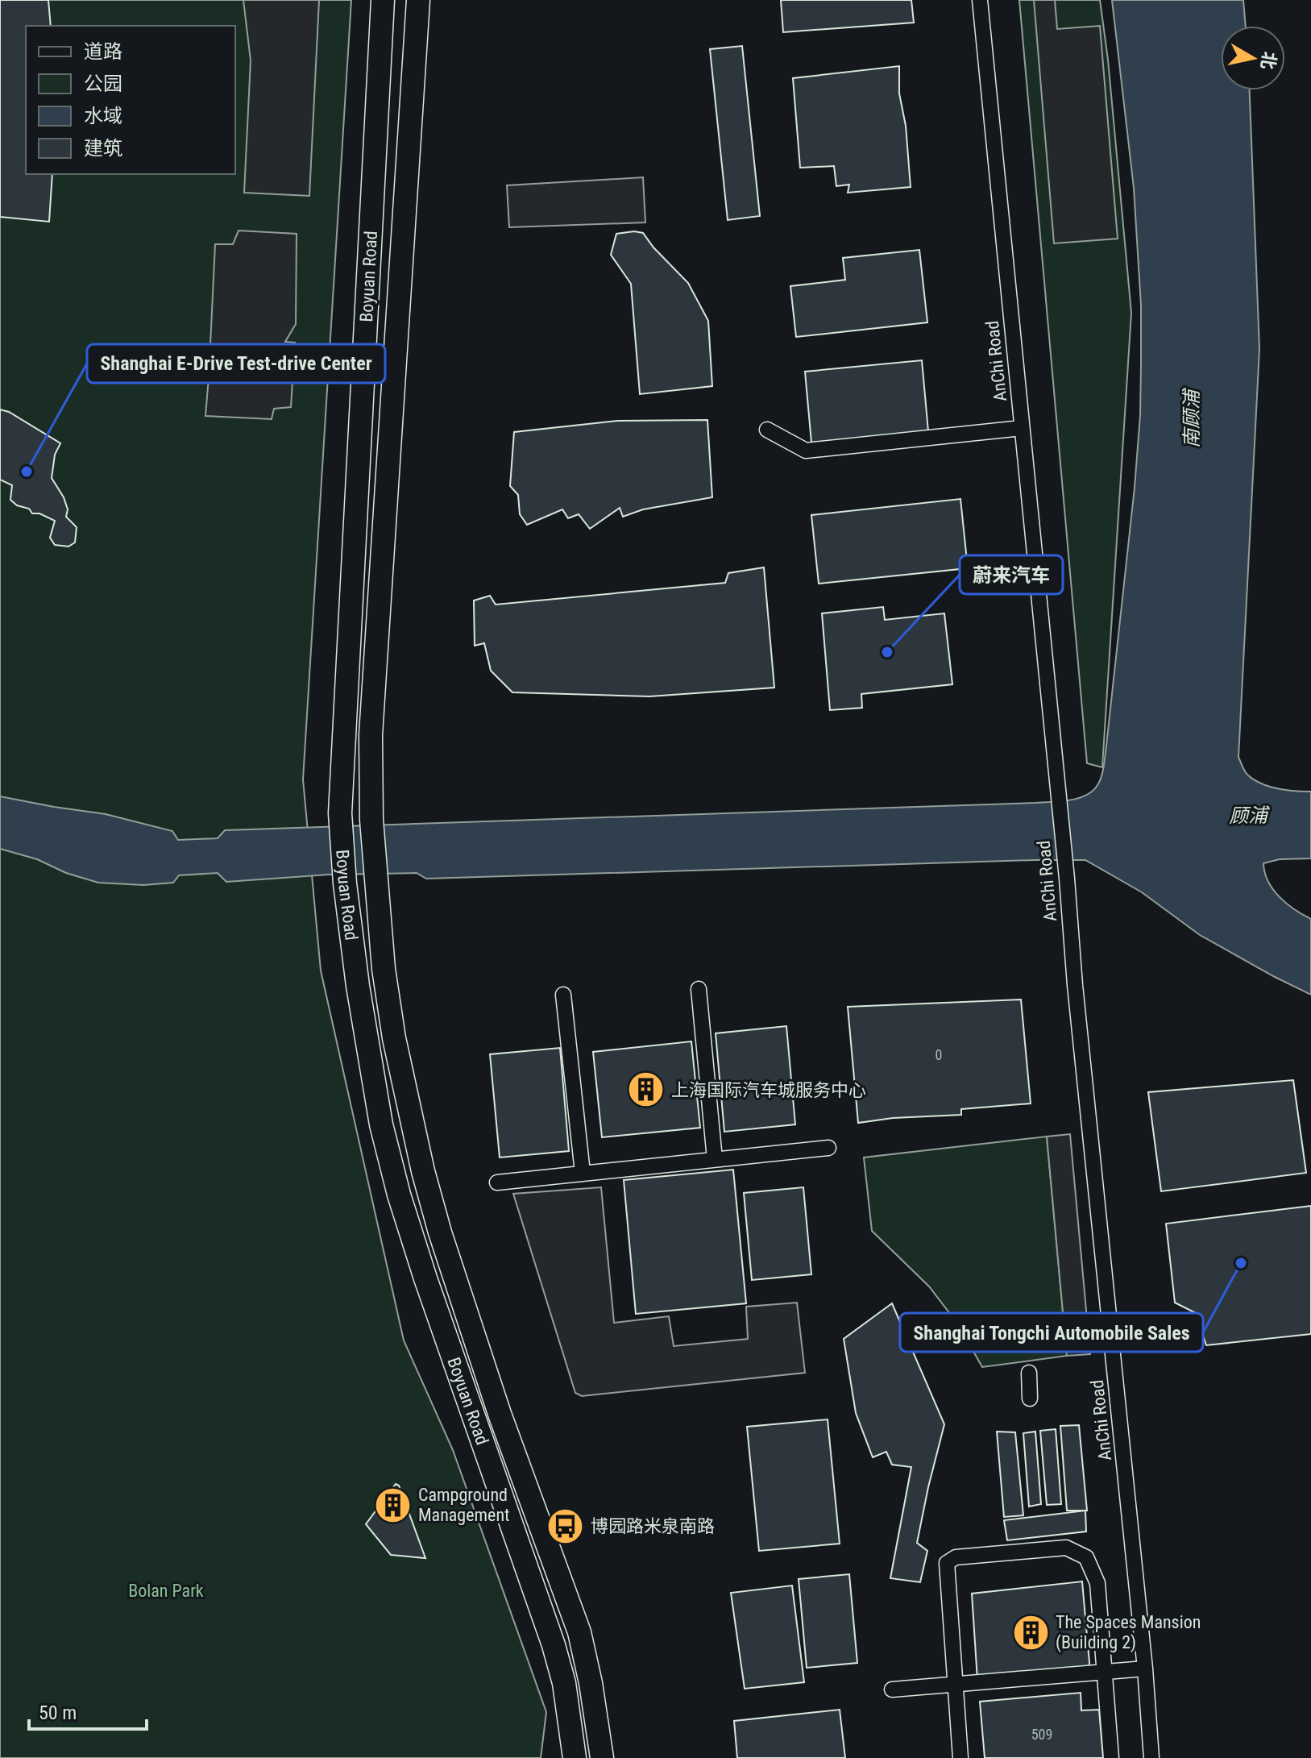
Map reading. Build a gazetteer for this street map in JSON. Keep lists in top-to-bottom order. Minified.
{"streets":{"main road":["Boyuan Road"],"street":["AnChi Road"]},"water":["南顾浦","顾浦"],"parks":["Bolan Park"],"places":{"other":["Shanghai E-Drive Test-drive Center","蔚来汽车","Shanghai Tongchi Automobile Sales"],"building":["上海国际汽车城服务中心","Campground Management","The Spaces Mansion (Building 2)"],"bus stop":["博园路米泉南路"]},"house_numbers":["0","509"],"legend":["道路","公园","水域","建筑"],"scale_bar":"50 m","north":"right"}
